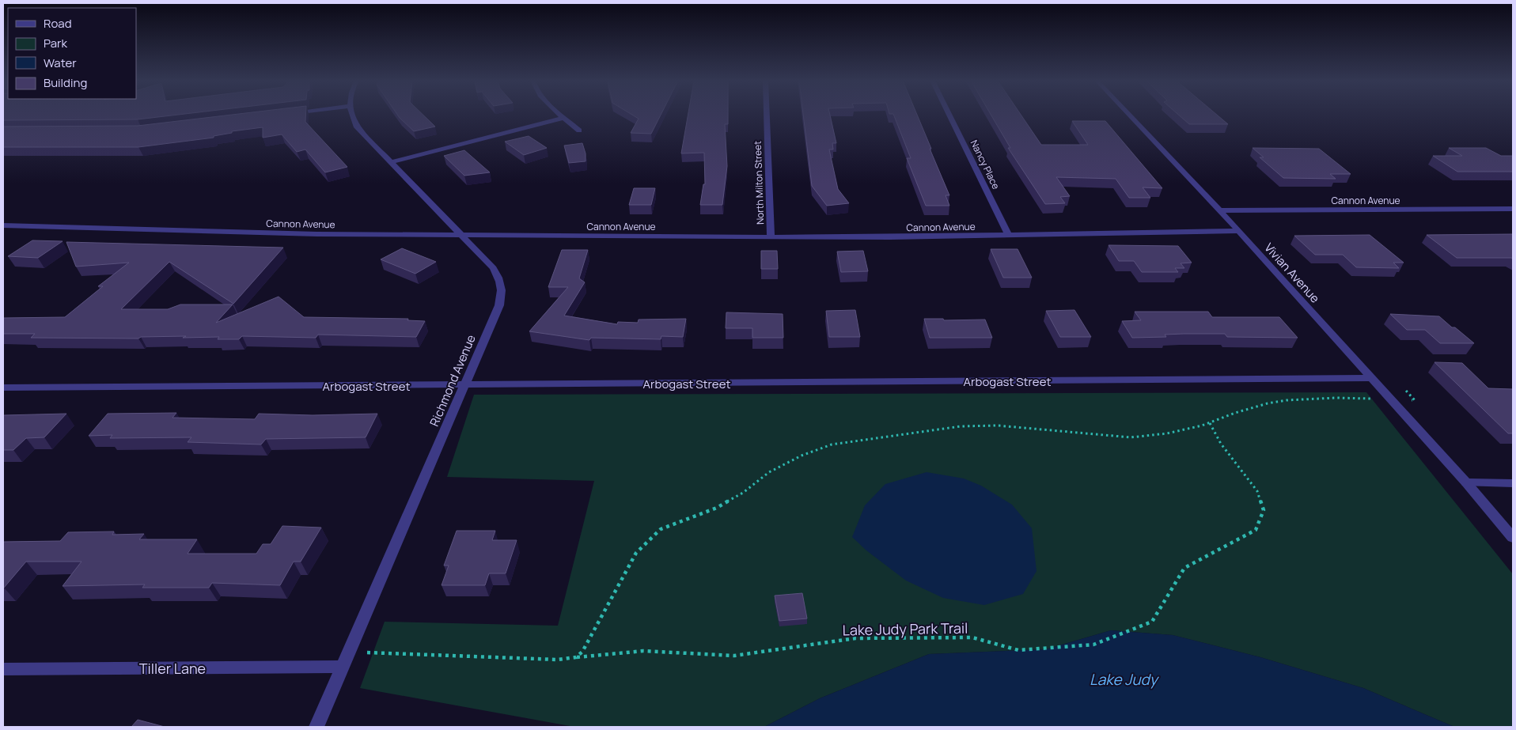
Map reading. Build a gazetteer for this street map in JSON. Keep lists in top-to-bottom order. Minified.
{"streets":{"street":["Nancy Place","North Milton Street","Cannon Avenue","Vivian Avenue","Richmond Avenue","Arbogast Street","Tiller Lane"],"path":["Lake Judy Park Trail"]},"crossings":[["Nancy Place","Cannon Avenue"],["North Milton Street","Cannon Avenue"],["Cannon Avenue","Vivian Avenue"],["Cannon Avenue","Richmond Avenue"],["Vivian Avenue","Arbogast Street"],["Richmond Avenue","Arbogast Street"],["Richmond Avenue","Lake Judy Park Trail"],["Richmond Avenue","Tiller Lane"]],"water":["Lake Judy"],"legend":["Road","Park","Water","Building"]}
